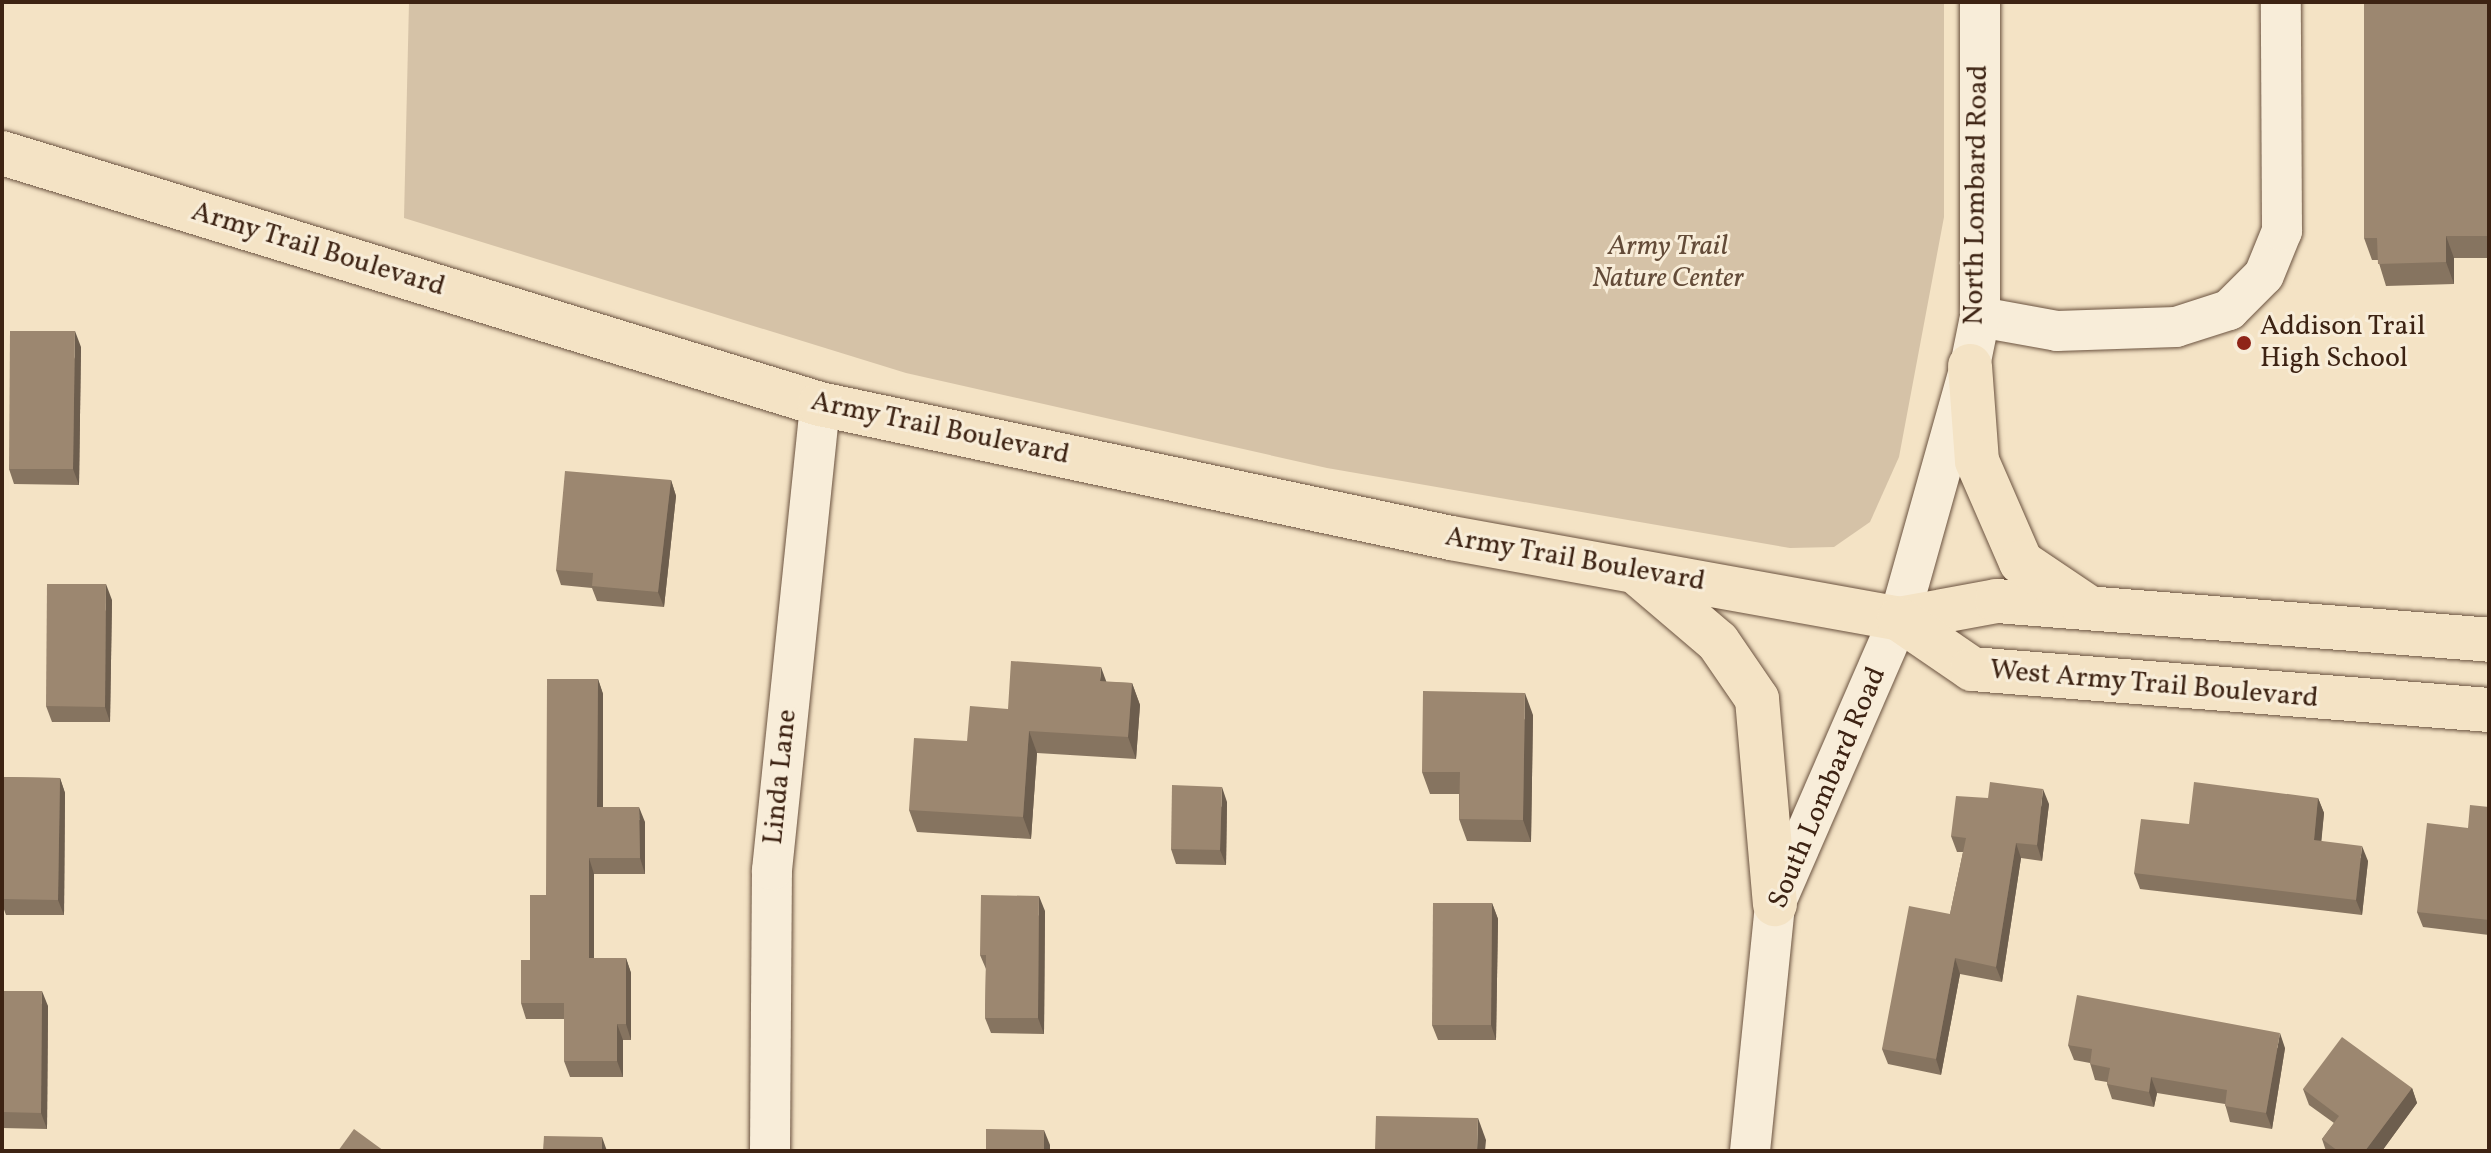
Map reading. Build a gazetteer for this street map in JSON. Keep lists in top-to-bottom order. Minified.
{"streets":{"main road":["Army Trail Boulevard","West Army Trail Boulevard"],"street":["North Lombard Road","Linda Lane","South Lombard Road"]},"crossings":[["North Lombard Road","Army Trail Boulevard"],["North Lombard Road","West Army Trail Boulevard"],["North Lombard Road","South Lombard Road"],["Army Trail Boulevard","West Army Trail Boulevard"],["Army Trail Boulevard","Linda Lane"],["Army Trail Boulevard","South Lombard Road"],["West Army Trail Boulevard","South Lombard Road"]],"parks":["Army Trail Nature Center"],"places":["Addison Trail High School"]}
